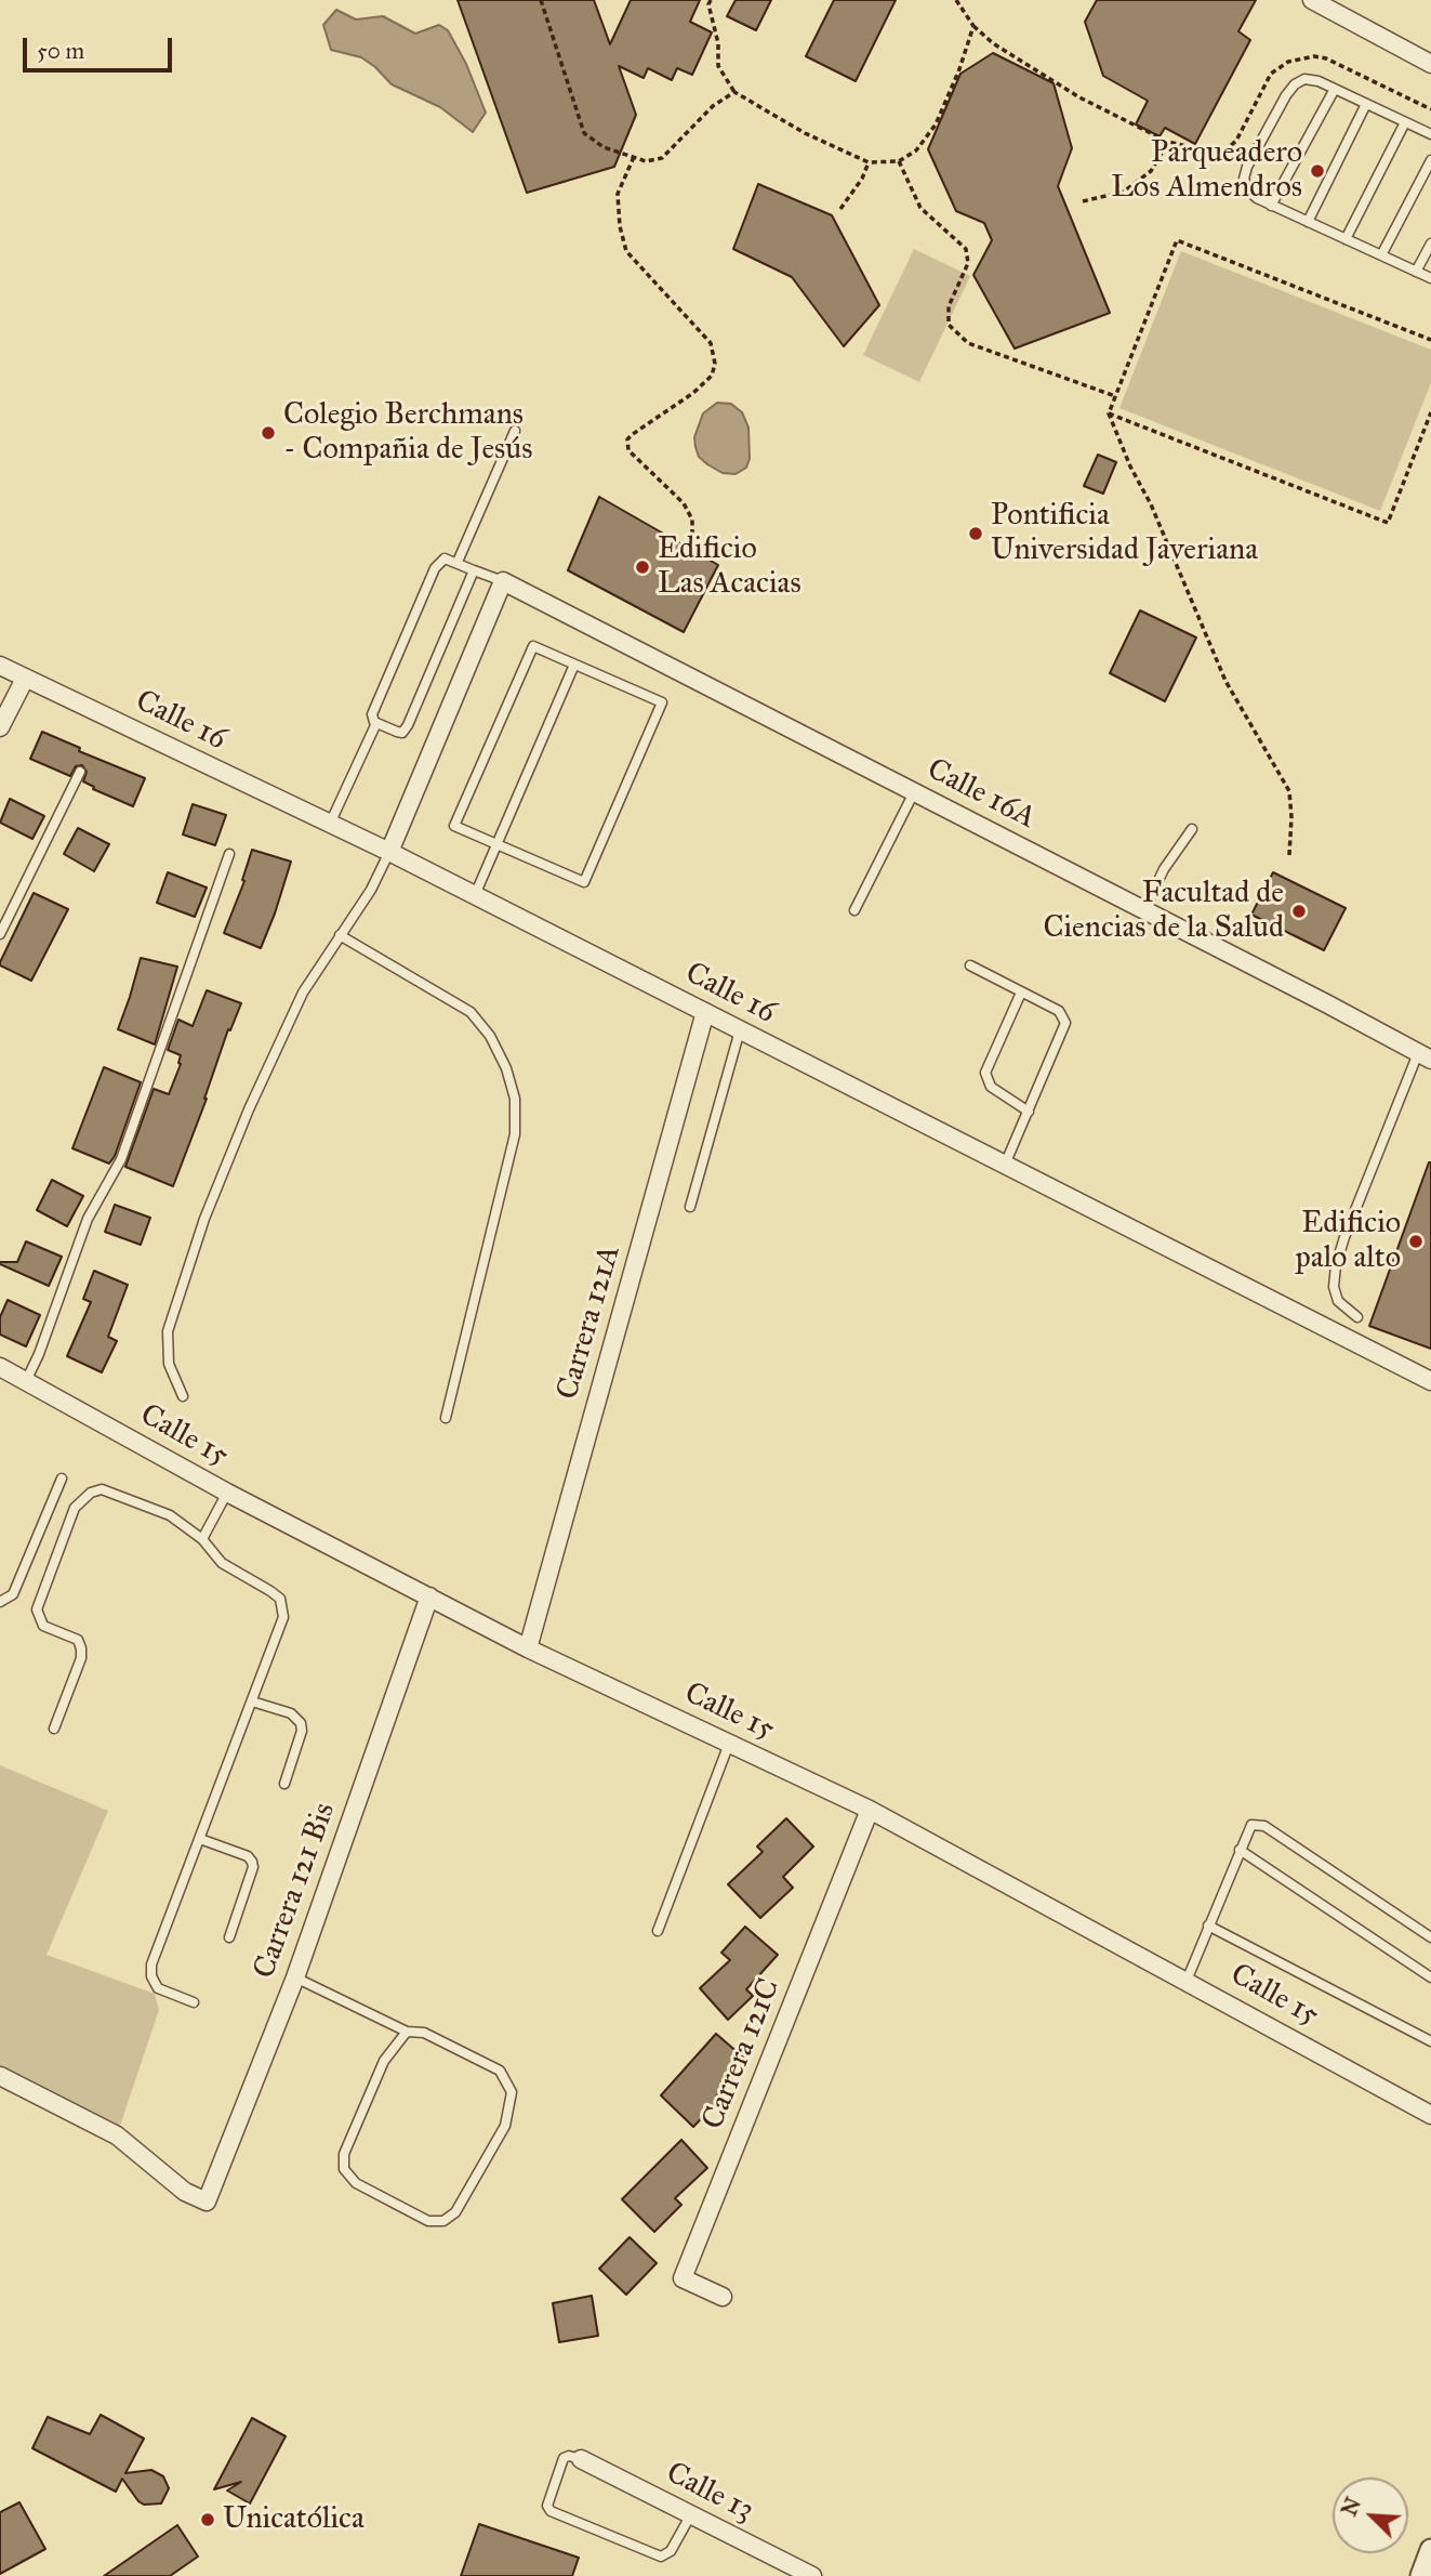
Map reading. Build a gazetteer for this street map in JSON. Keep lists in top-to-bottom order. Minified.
{"streets":{"street":["Calle 16","Calle 16A","Carrera 121A","Calle 15","Carrera 121 Bis","Carrera 121C","Calle 13"]},"crossings":[["Calle 16","Carrera 121A"],["Carrera 121A","Calle 15"],["Calle 15","Carrera 121 Bis"],["Calle 15","Carrera 121C"]],"places":["Parqueadero Los Almendros","Colegio Berchmans - Compañia de Jesús","Pontificia Universidad Javeriana","Edificio Las Acacias","Facultad de Ciencias de la Salud","Edificio palo alto","Unicatólica"],"scale_bar":"50 m","north":"top left"}
